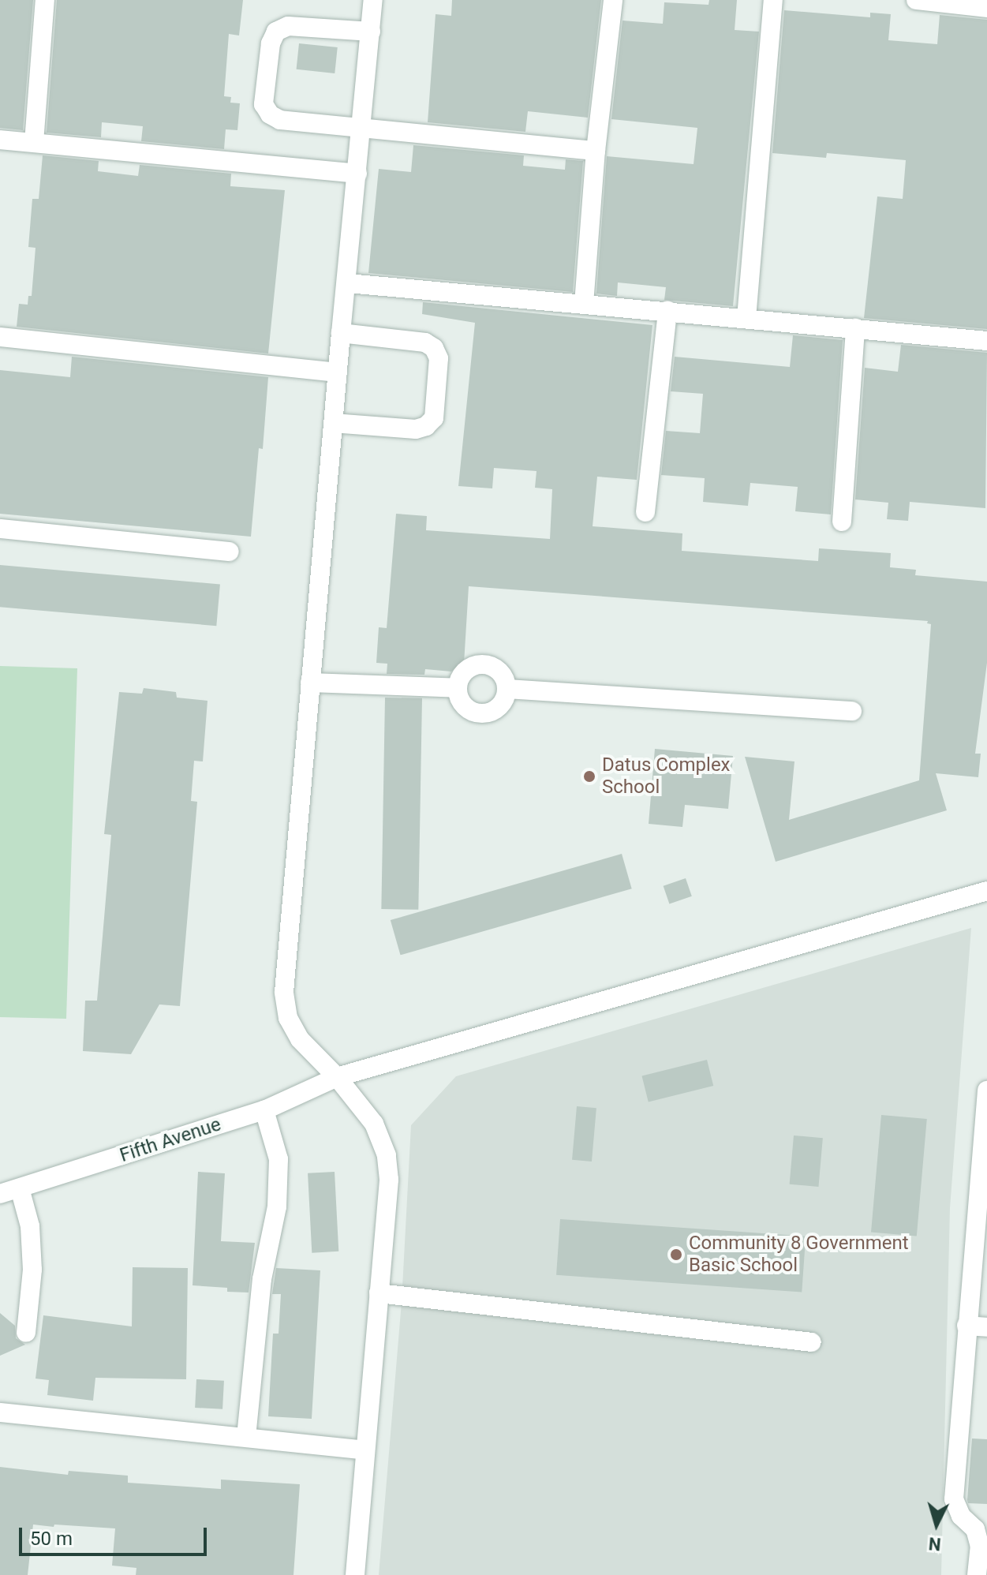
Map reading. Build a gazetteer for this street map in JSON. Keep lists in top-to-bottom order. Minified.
{"streets":{"street":["Fifth Avenue"]},"places":["Datus Complex School","Community 8 Government Basic School"],"scale_bar":"50 m","north":"bottom"}
